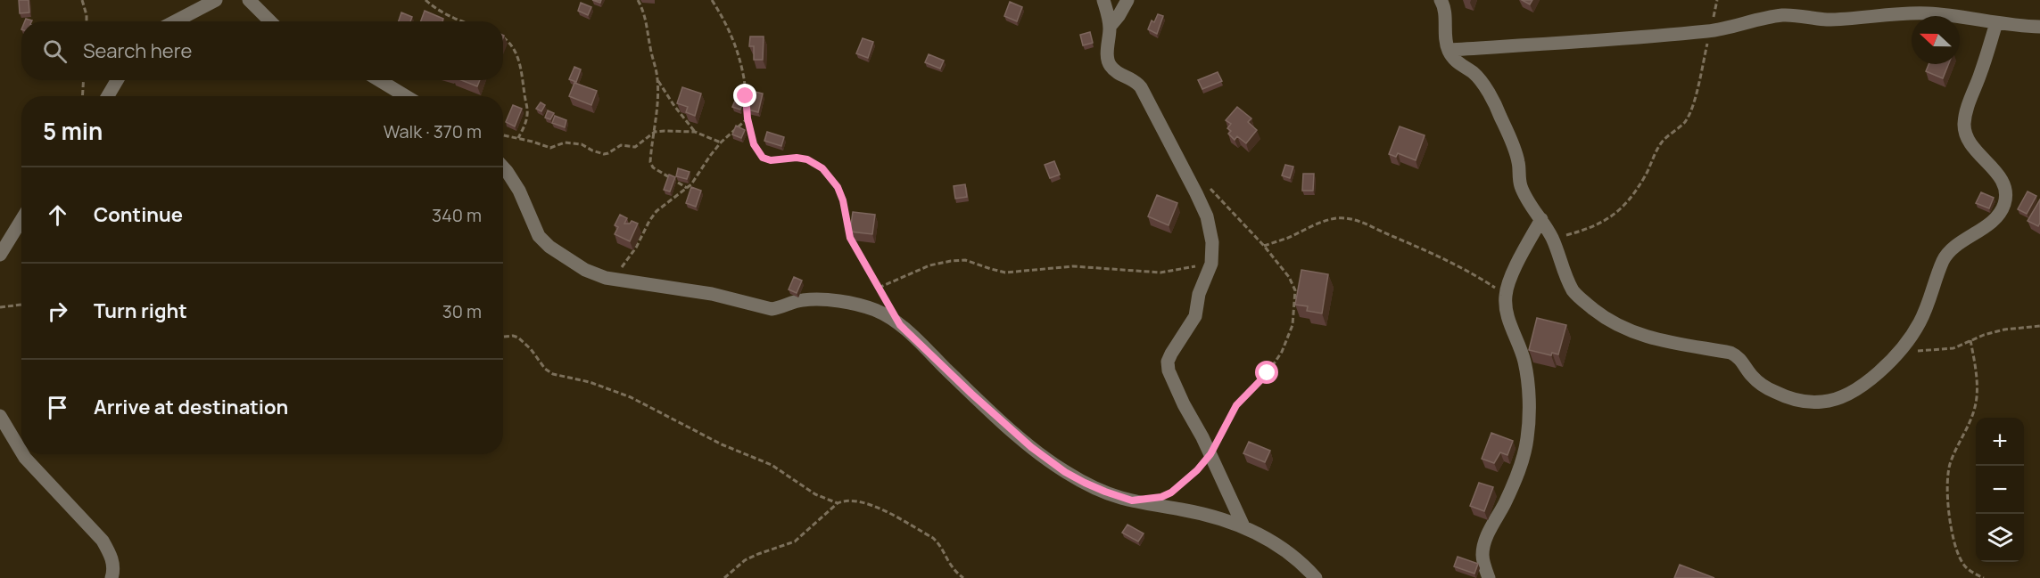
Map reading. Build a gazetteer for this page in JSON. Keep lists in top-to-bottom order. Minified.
{"north":"left","page":{"search":"Search here","heading":["5 min","Walk · 370 m"],"list":[["Continue","340 m"],["Turn right","30 m"],"Arrive at destination"],"map_buttons":["+","−"]}}
